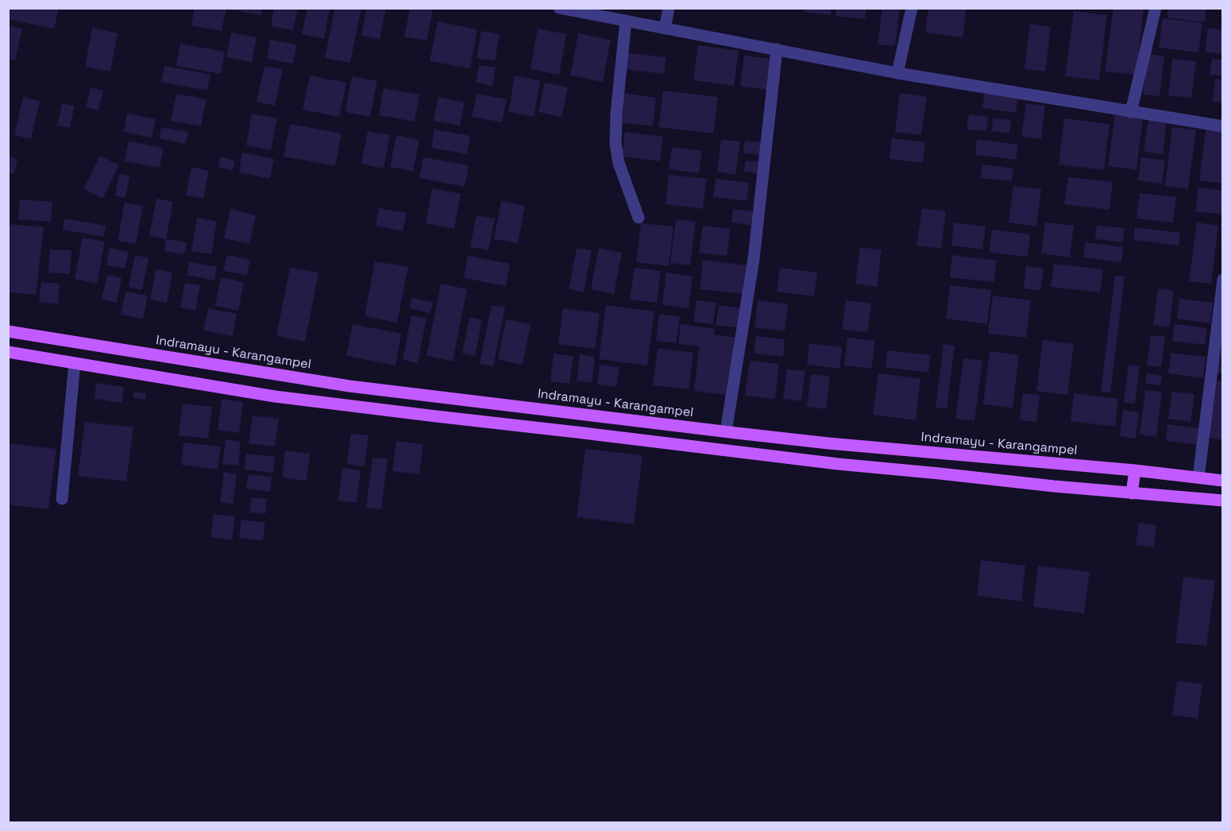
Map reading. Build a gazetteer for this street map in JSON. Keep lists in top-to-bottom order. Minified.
{"streets":{"main road":["Indramayu - Karangampel"]}}
